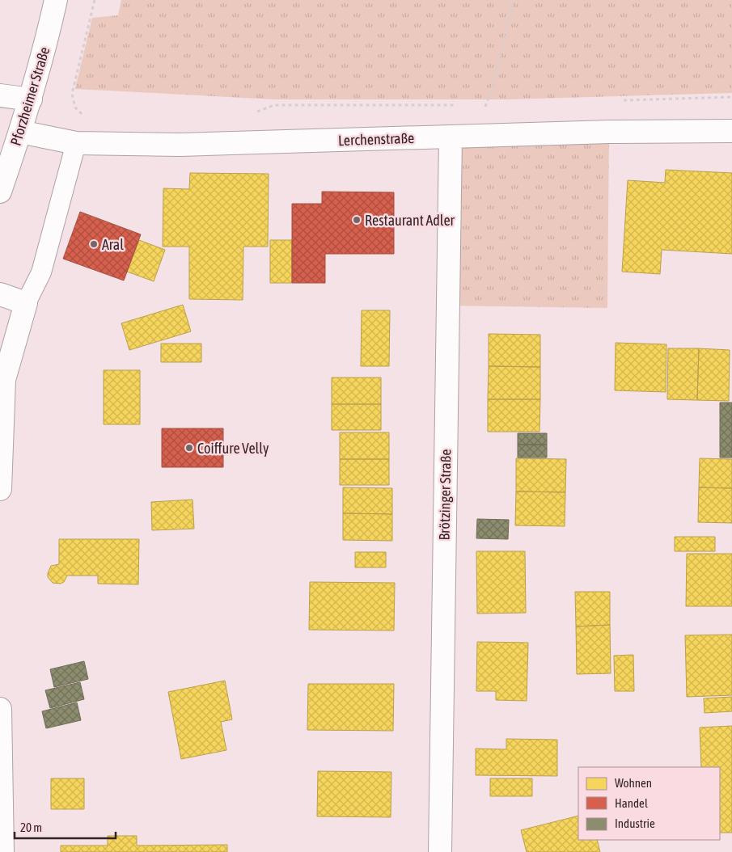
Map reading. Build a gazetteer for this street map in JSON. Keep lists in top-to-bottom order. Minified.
{"streets":{"street":["Pforzheimer Straße","Lerchenstraße","Brötzinger Straße"]},"crossings":[["Pforzheimer Straße","Lerchenstraße"],["Lerchenstraße","Brötzinger Straße"]],"places":["Restaurant Adler","Aral","Coiffure Velly"],"legend":["Wohnen","Handel","Industrie"],"scale_bar":"20 m"}
